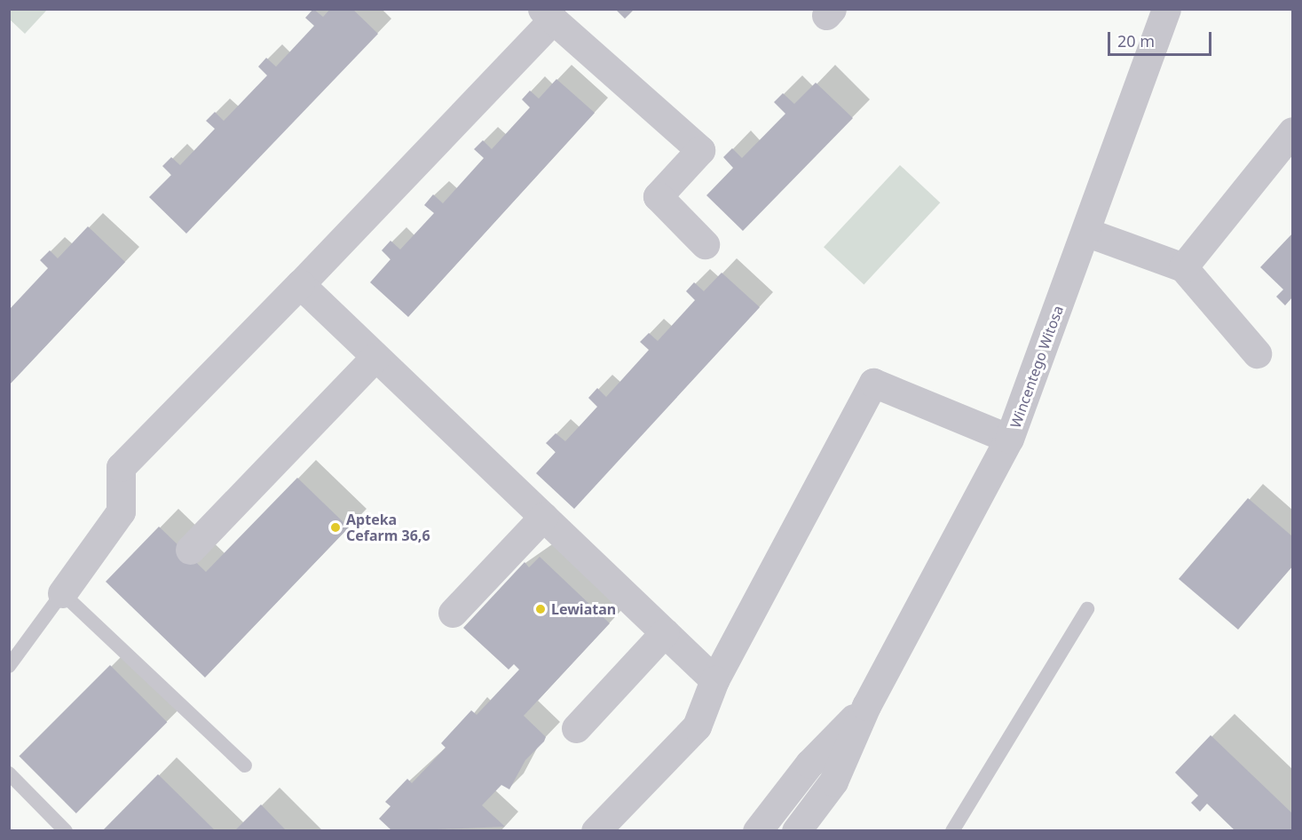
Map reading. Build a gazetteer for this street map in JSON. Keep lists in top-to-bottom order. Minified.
{"streets":{"street":["Wincentego Witosa"]},"places":["Apteka Cefarm 36,6","Lewiatan"],"scale_bar":"20 m"}
